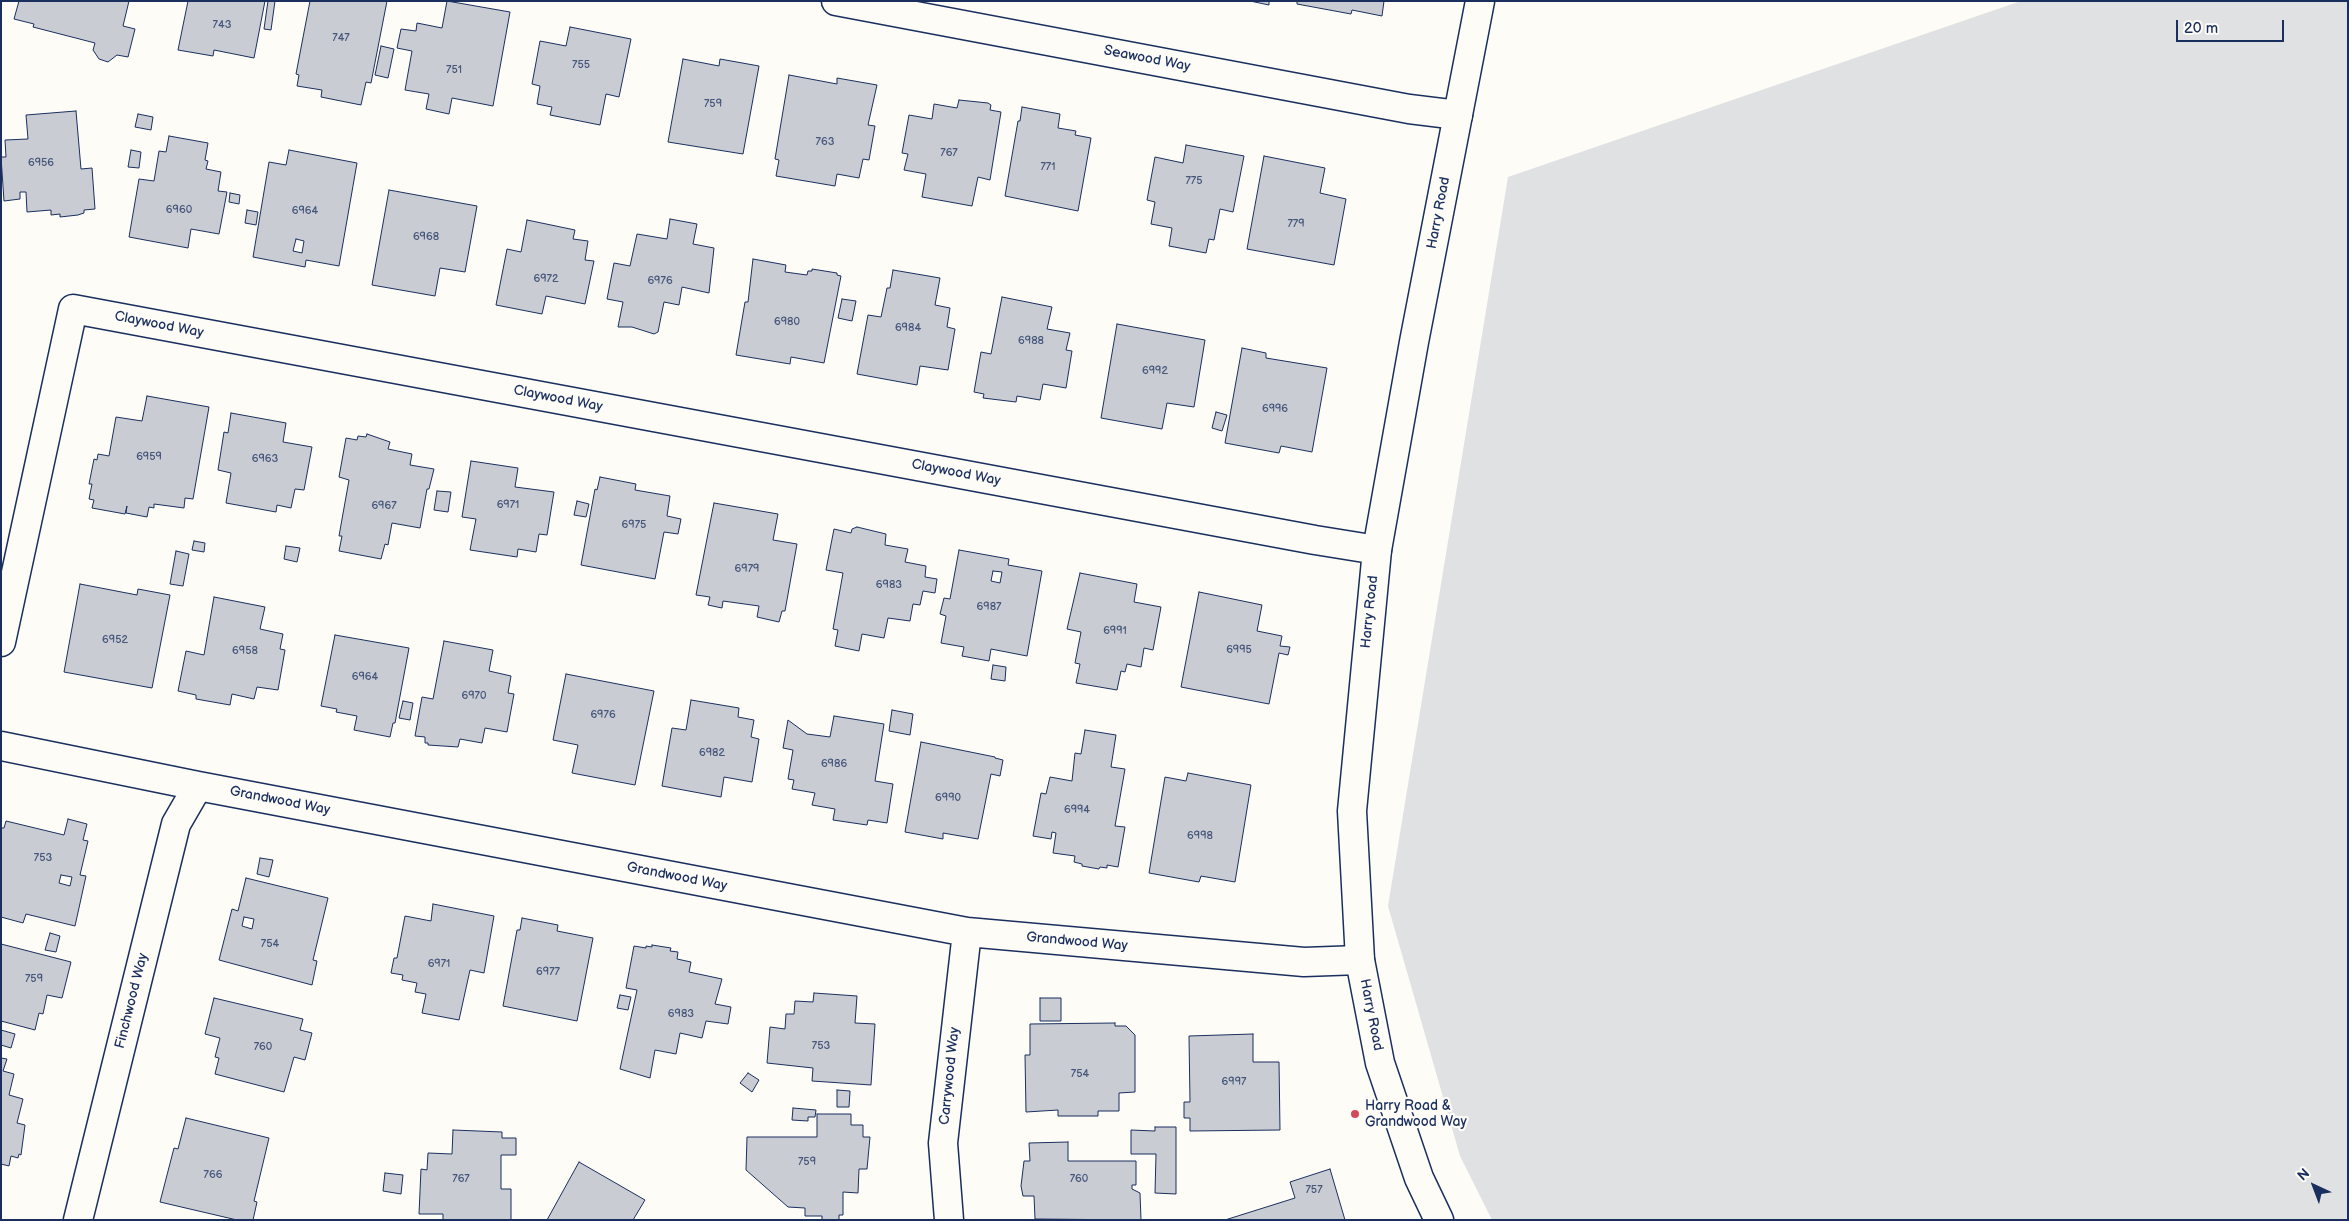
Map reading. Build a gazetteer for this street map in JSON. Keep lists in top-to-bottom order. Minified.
{"streets":{"street":["Seawood Way","Harry Road","Claywood Way","Grandwood Way","Finchwood Way","Carrywood Way"]},"crossings":[["Seawood Way","Harry Road"],["Harry Road","Claywood Way"],["Harry Road","Grandwood Way"],["Grandwood Way","Finchwood Way"],["Grandwood Way","Carrywood Way"]],"places":["Harry Road & Grandwood Way"],"house_numbers":["743","747","755","751","759","763","767","6956","771","775","6960","6964","779","6968","6972","6976","6980","6984","6988","6992","6996","6959","6963","6971","6967","6975","6979","6983","6987","6991","6952","6995","6958","6964","6970","6976","6982","6986","6990","6994","6998","753","754","6971","6977","759","6983","753","760","754","6997","759","766","767","760","757"],"scale_bar":"20 m","north":"top left"}
